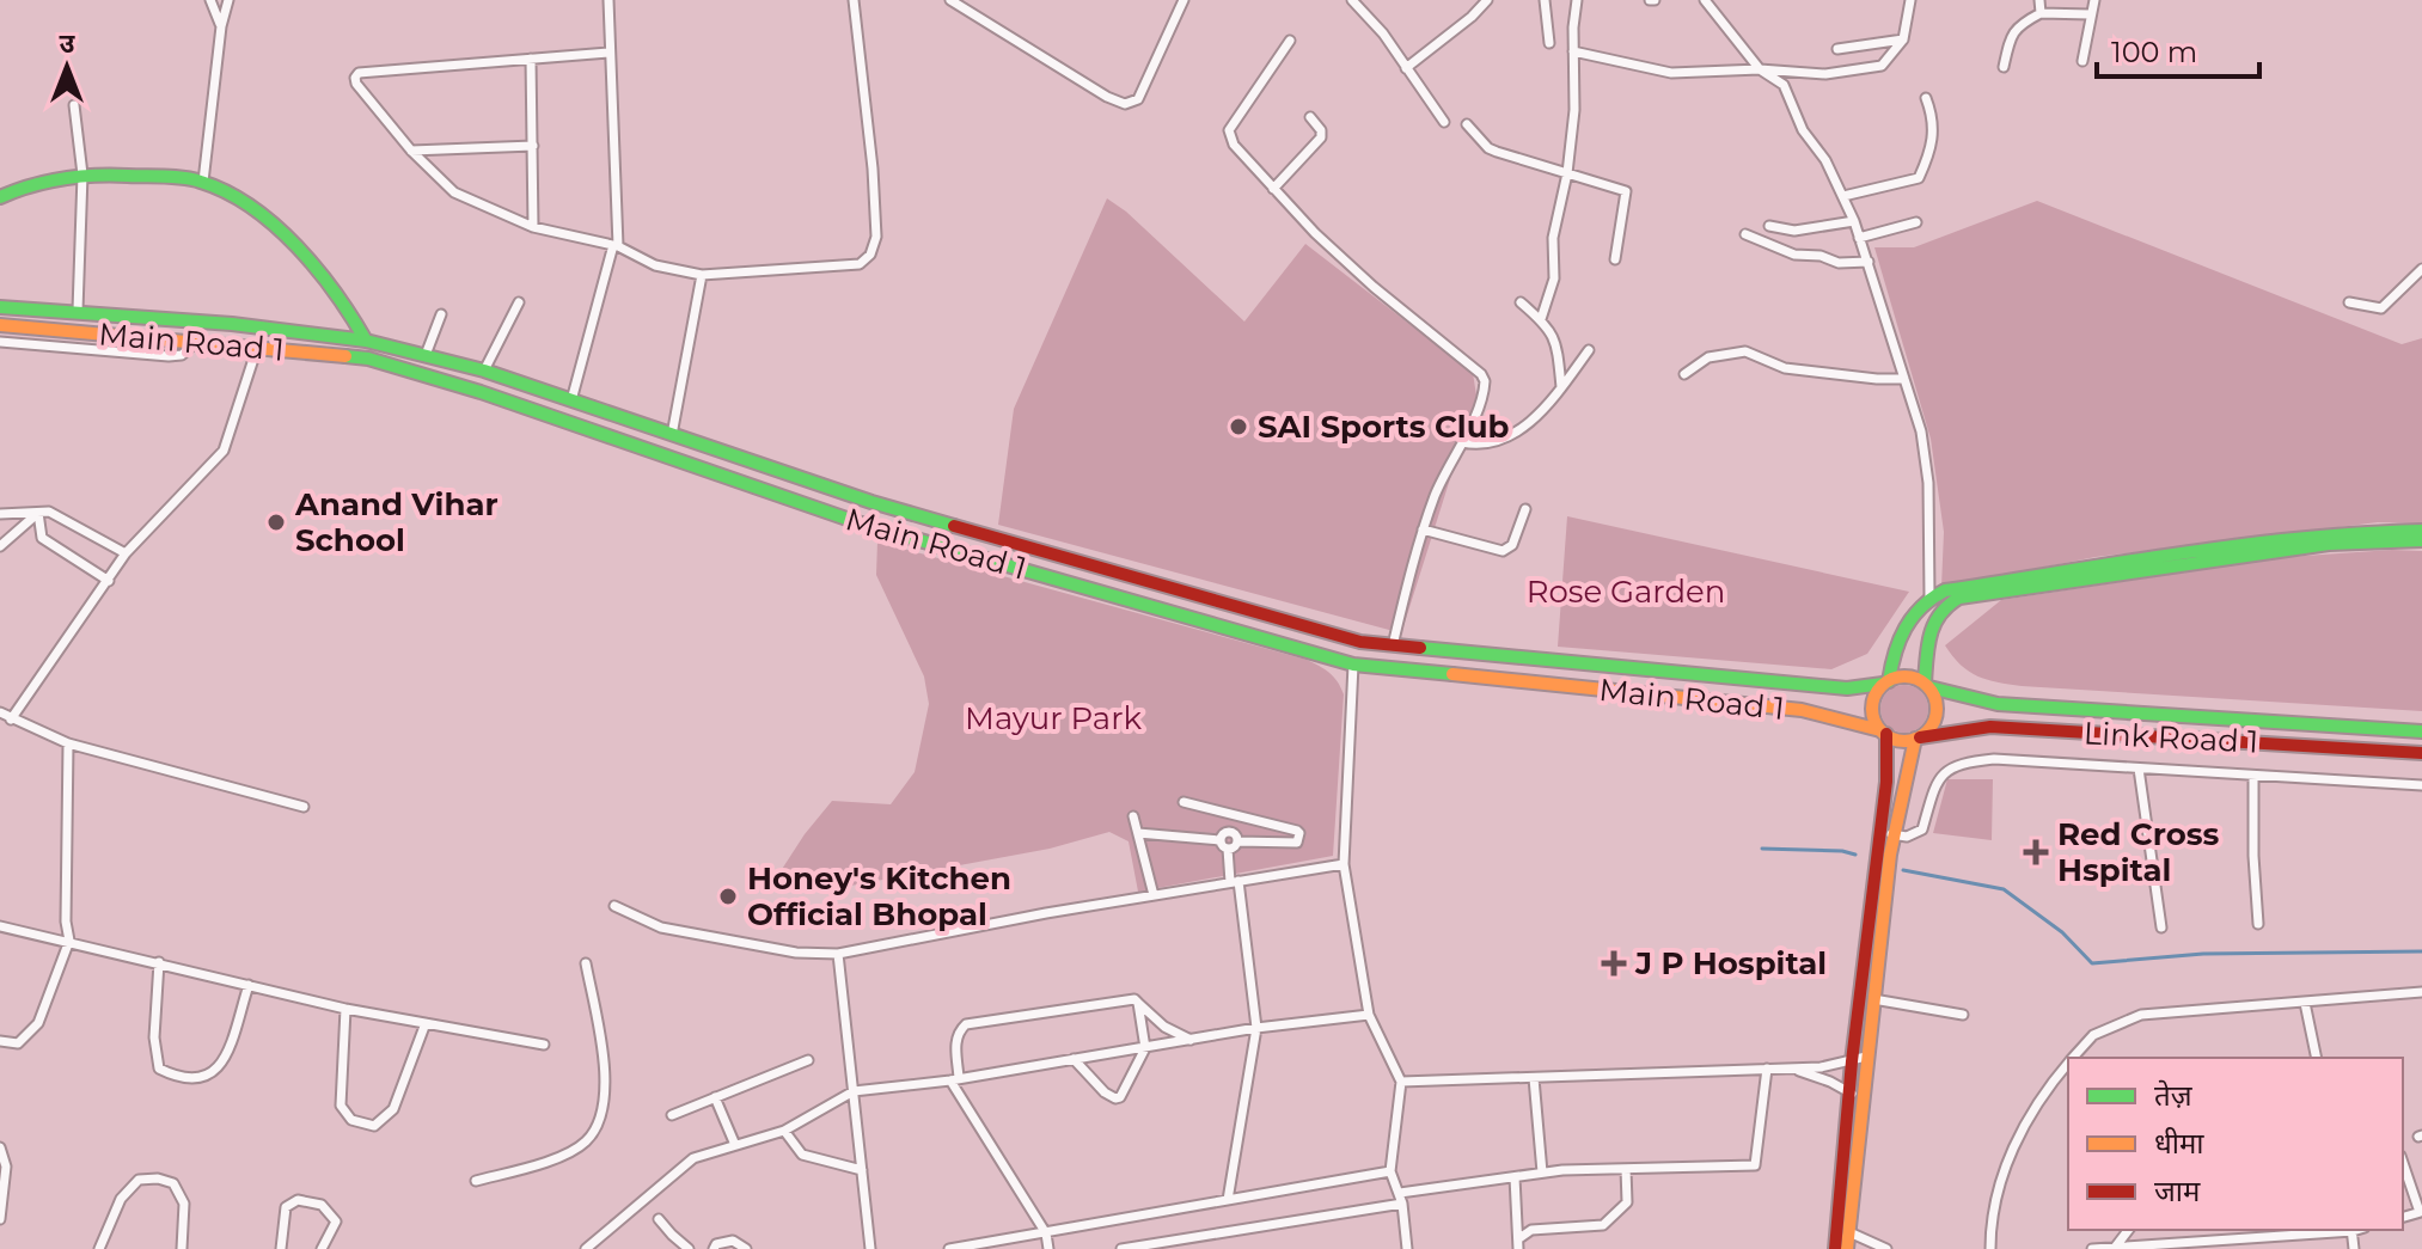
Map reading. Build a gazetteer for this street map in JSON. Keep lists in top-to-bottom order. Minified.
{"streets":{"main road":["Main Road 1","Link Road 1"]},"crossings":[["Main Road 1","Link Road 1"]],"parks":["Rose Garden","Mayur Park"],"places":{"other":["SAI Sports Club","Anand Vihar School","Honey's Kitchen Official Bhopal"],"health":["Red Cross Hspital","J P Hospital"]},"legend":["तेज़","धीमा","जाम"],"scale_bar":"100 m","north":"top"}
